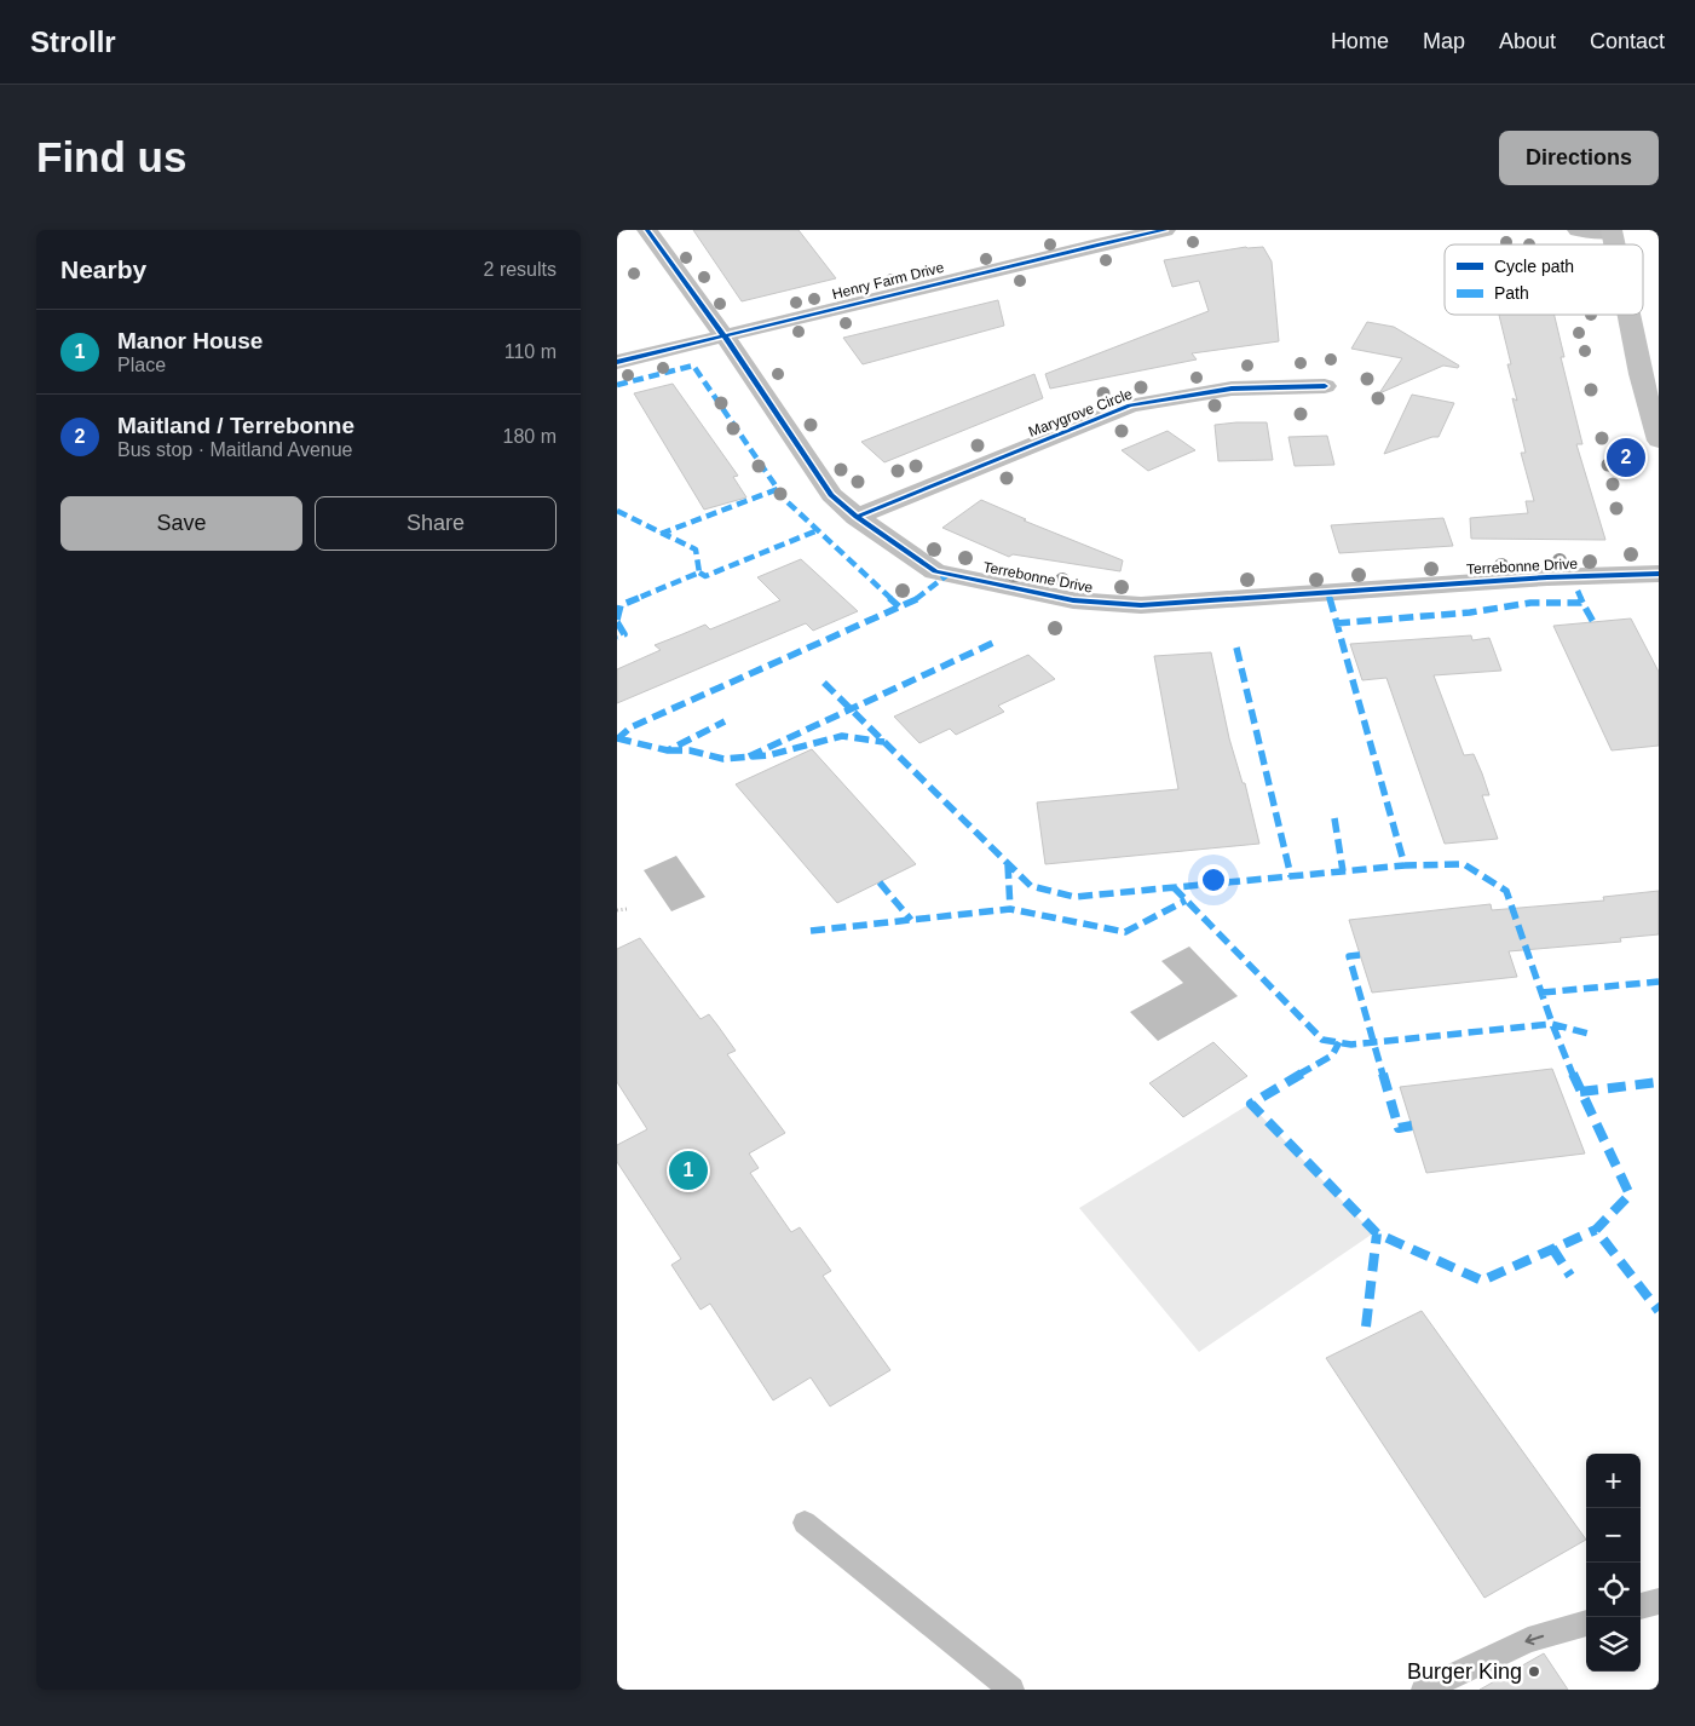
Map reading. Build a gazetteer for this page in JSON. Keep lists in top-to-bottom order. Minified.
{"streets":{"street":["Henry Farm Drive","Marygrove Circle","Terrebonne Drive"]},"crossings":[["Henry Farm Drive","Terrebonne Drive"],["Marygrove Circle","Terrebonne Drive"]],"places":["Burger King"],"legend":["Cycle path","Path"],"page":{"header":"Strollr","nav":["Home","Map","About","Contact"],"buttons":["Directions",["Save","Share"]],"title":"Find us","heading":["Nearby","2 results"],"list":[{"mark":"1","name":"Manor House","note":"Place","value":"110 m"},{"mark":"2","name":"Maitland / Terrebonne","note":"Bus stop · Maitland Avenue","value":"180 m"}],"pins":["2","1"],"map_buttons":["+","−"]}}
